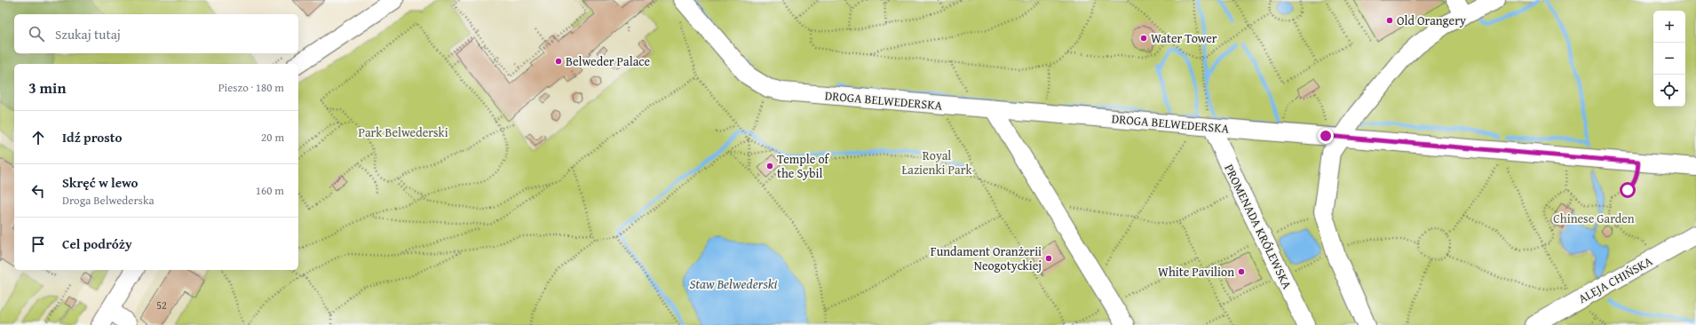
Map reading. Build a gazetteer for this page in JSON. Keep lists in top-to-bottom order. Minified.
{"streets":{"street":["DROGA BELWEDERSKA","PROMENADA KRÓLEWSKA","ALEJA CHIŃSKA"]},"crossings":[["DROGA BELWEDERSKA","PROMENADA KRÓLEWSKA"]],"water":["Staw Belwederski"],"parks":["Park Belwederski","Royal Łazienki Park","Chinese Garden"],"places":["Old Orangery","Water Tower","Belweder Palace","Temple of the Sybil","Fundament Oranżerii Neogotyckiej","White Pavilion"],"house_numbers":["52"],"page":{"map_buttons":["+","−"],"search":"Szukaj tutaj","heading":["3 min","Pieszo · 180 m"],"list":[["Idź prosto","20 m"],["Skręć w lewo","Droga Belwederska","160 m"],"Cel podróży"]}}
